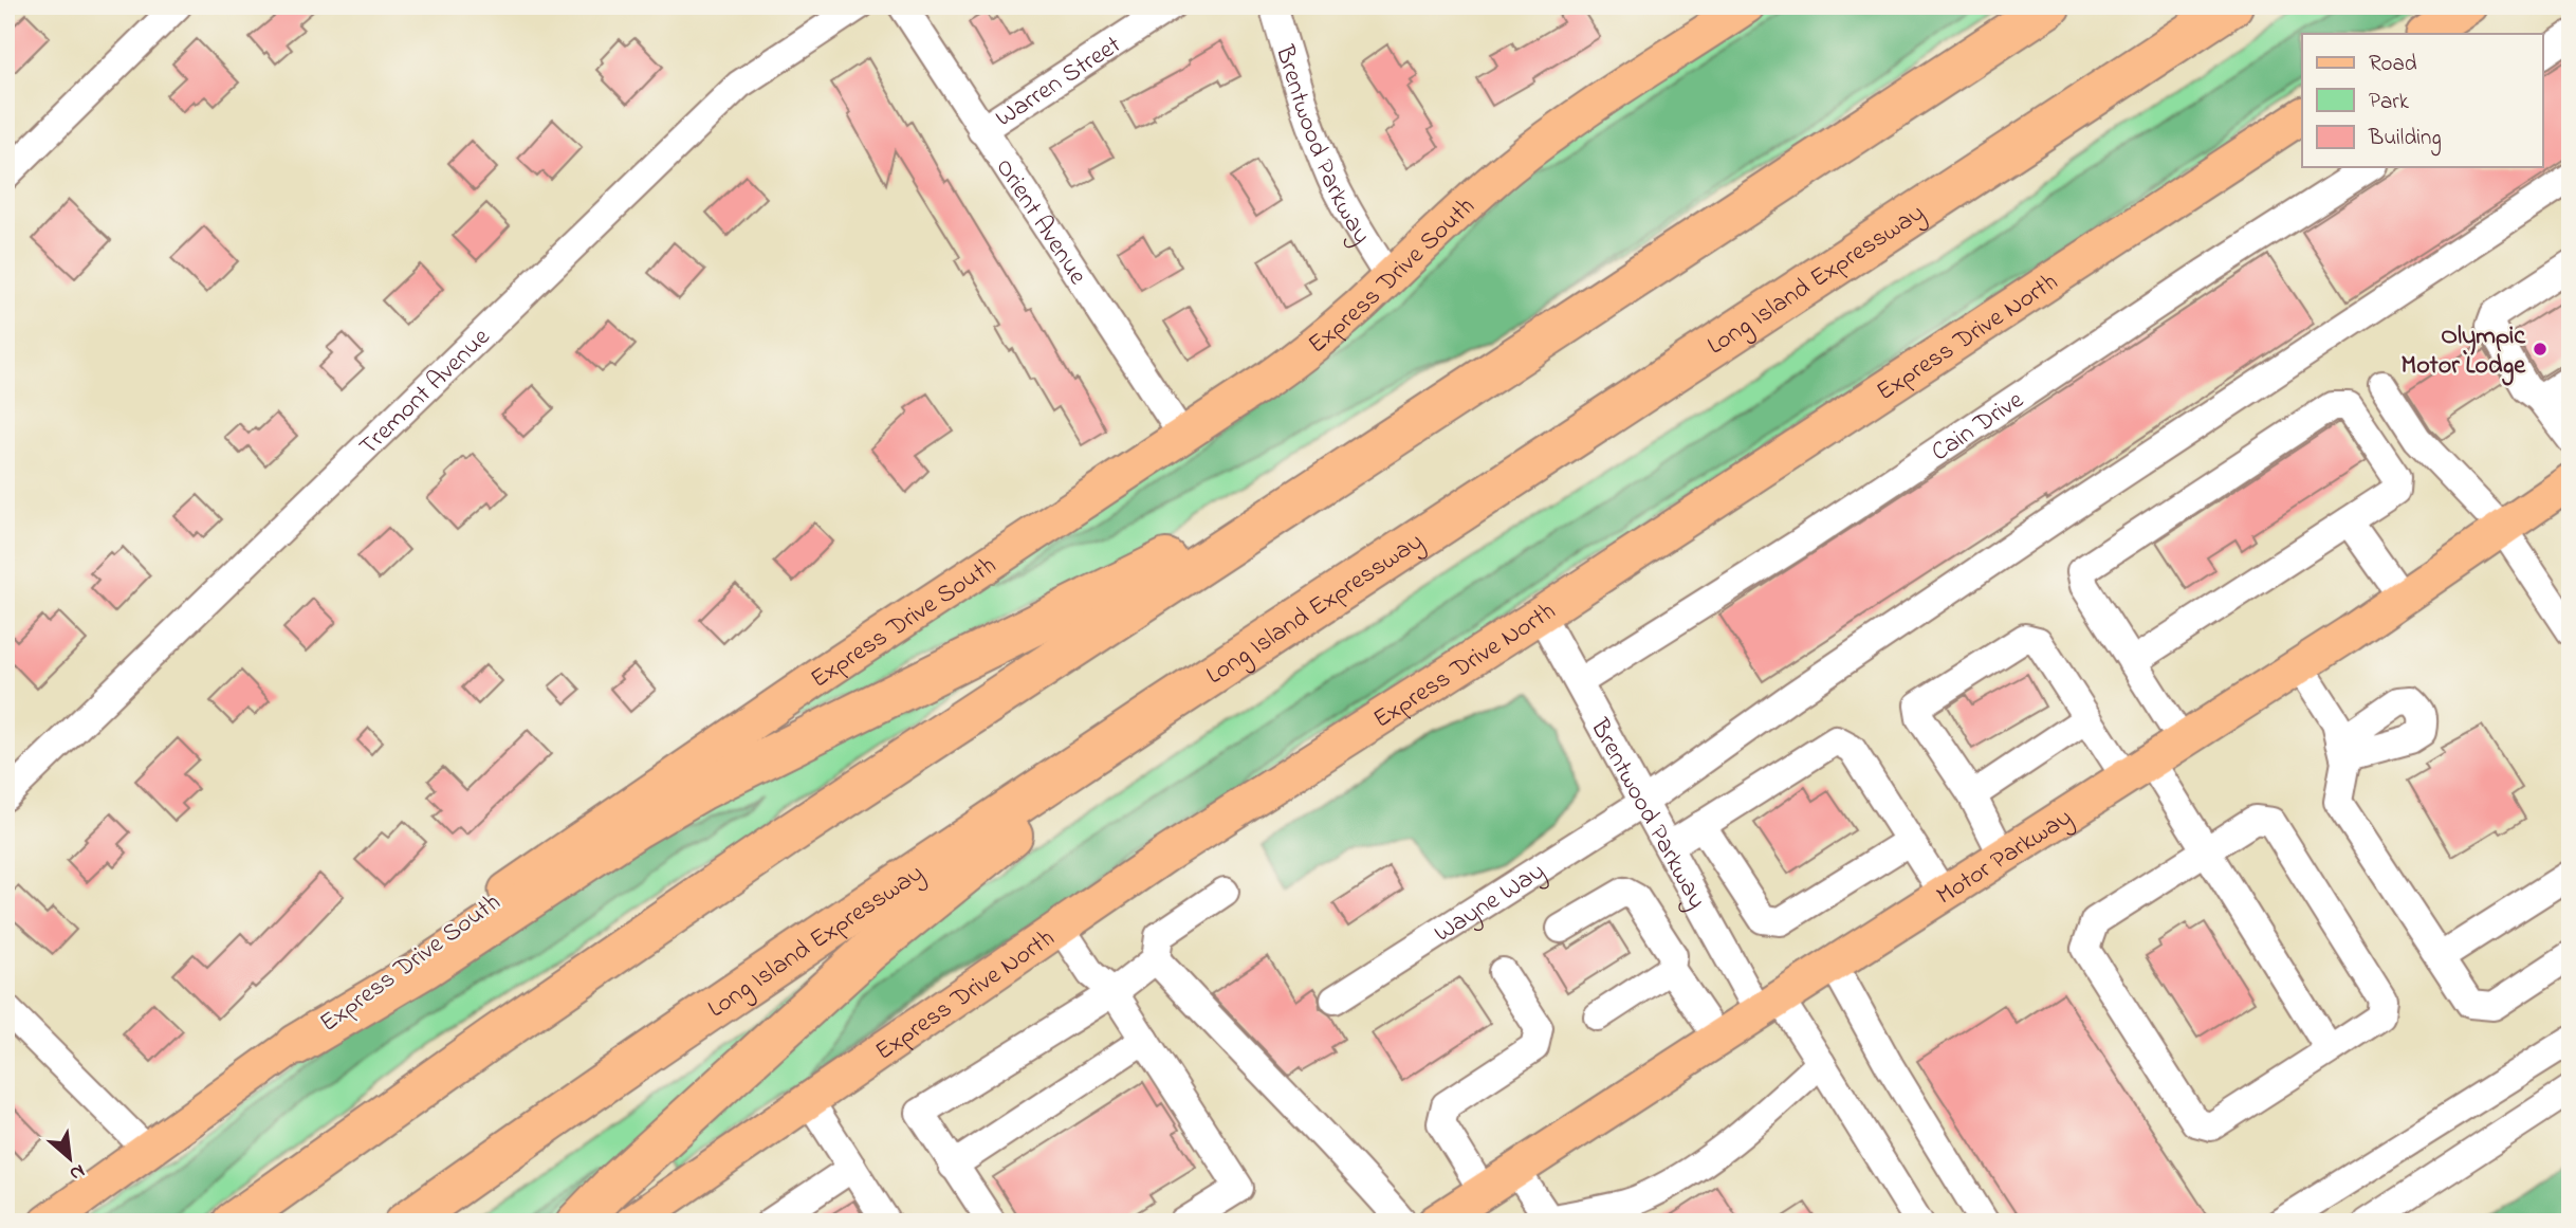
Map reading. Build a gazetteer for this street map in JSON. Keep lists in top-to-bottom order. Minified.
{"streets":{"highway":["Long Island Expressway"],"main road":["Express Drive South","Express Drive North","Motor Parkway"],"street":["Warren Street","Brentwood Parkway","Orient Avenue","Tremont Avenue","Cain Drive","Wayne Way"]},"crossings":[["Warren Street","Orient Avenue"],["Brentwood Parkway","Express Drive South"],["Brentwood Parkway","Express Drive North"],["Brentwood Parkway","Cain Drive"],["Brentwood Parkway","Motor Parkway"],["Brentwood Parkway","Wayne Way"],["Orient Avenue","Express Drive South"]],"places":["Olympic Motor Lodge"],"legend":["Road","Park","Building"],"north":"bottom right"}
